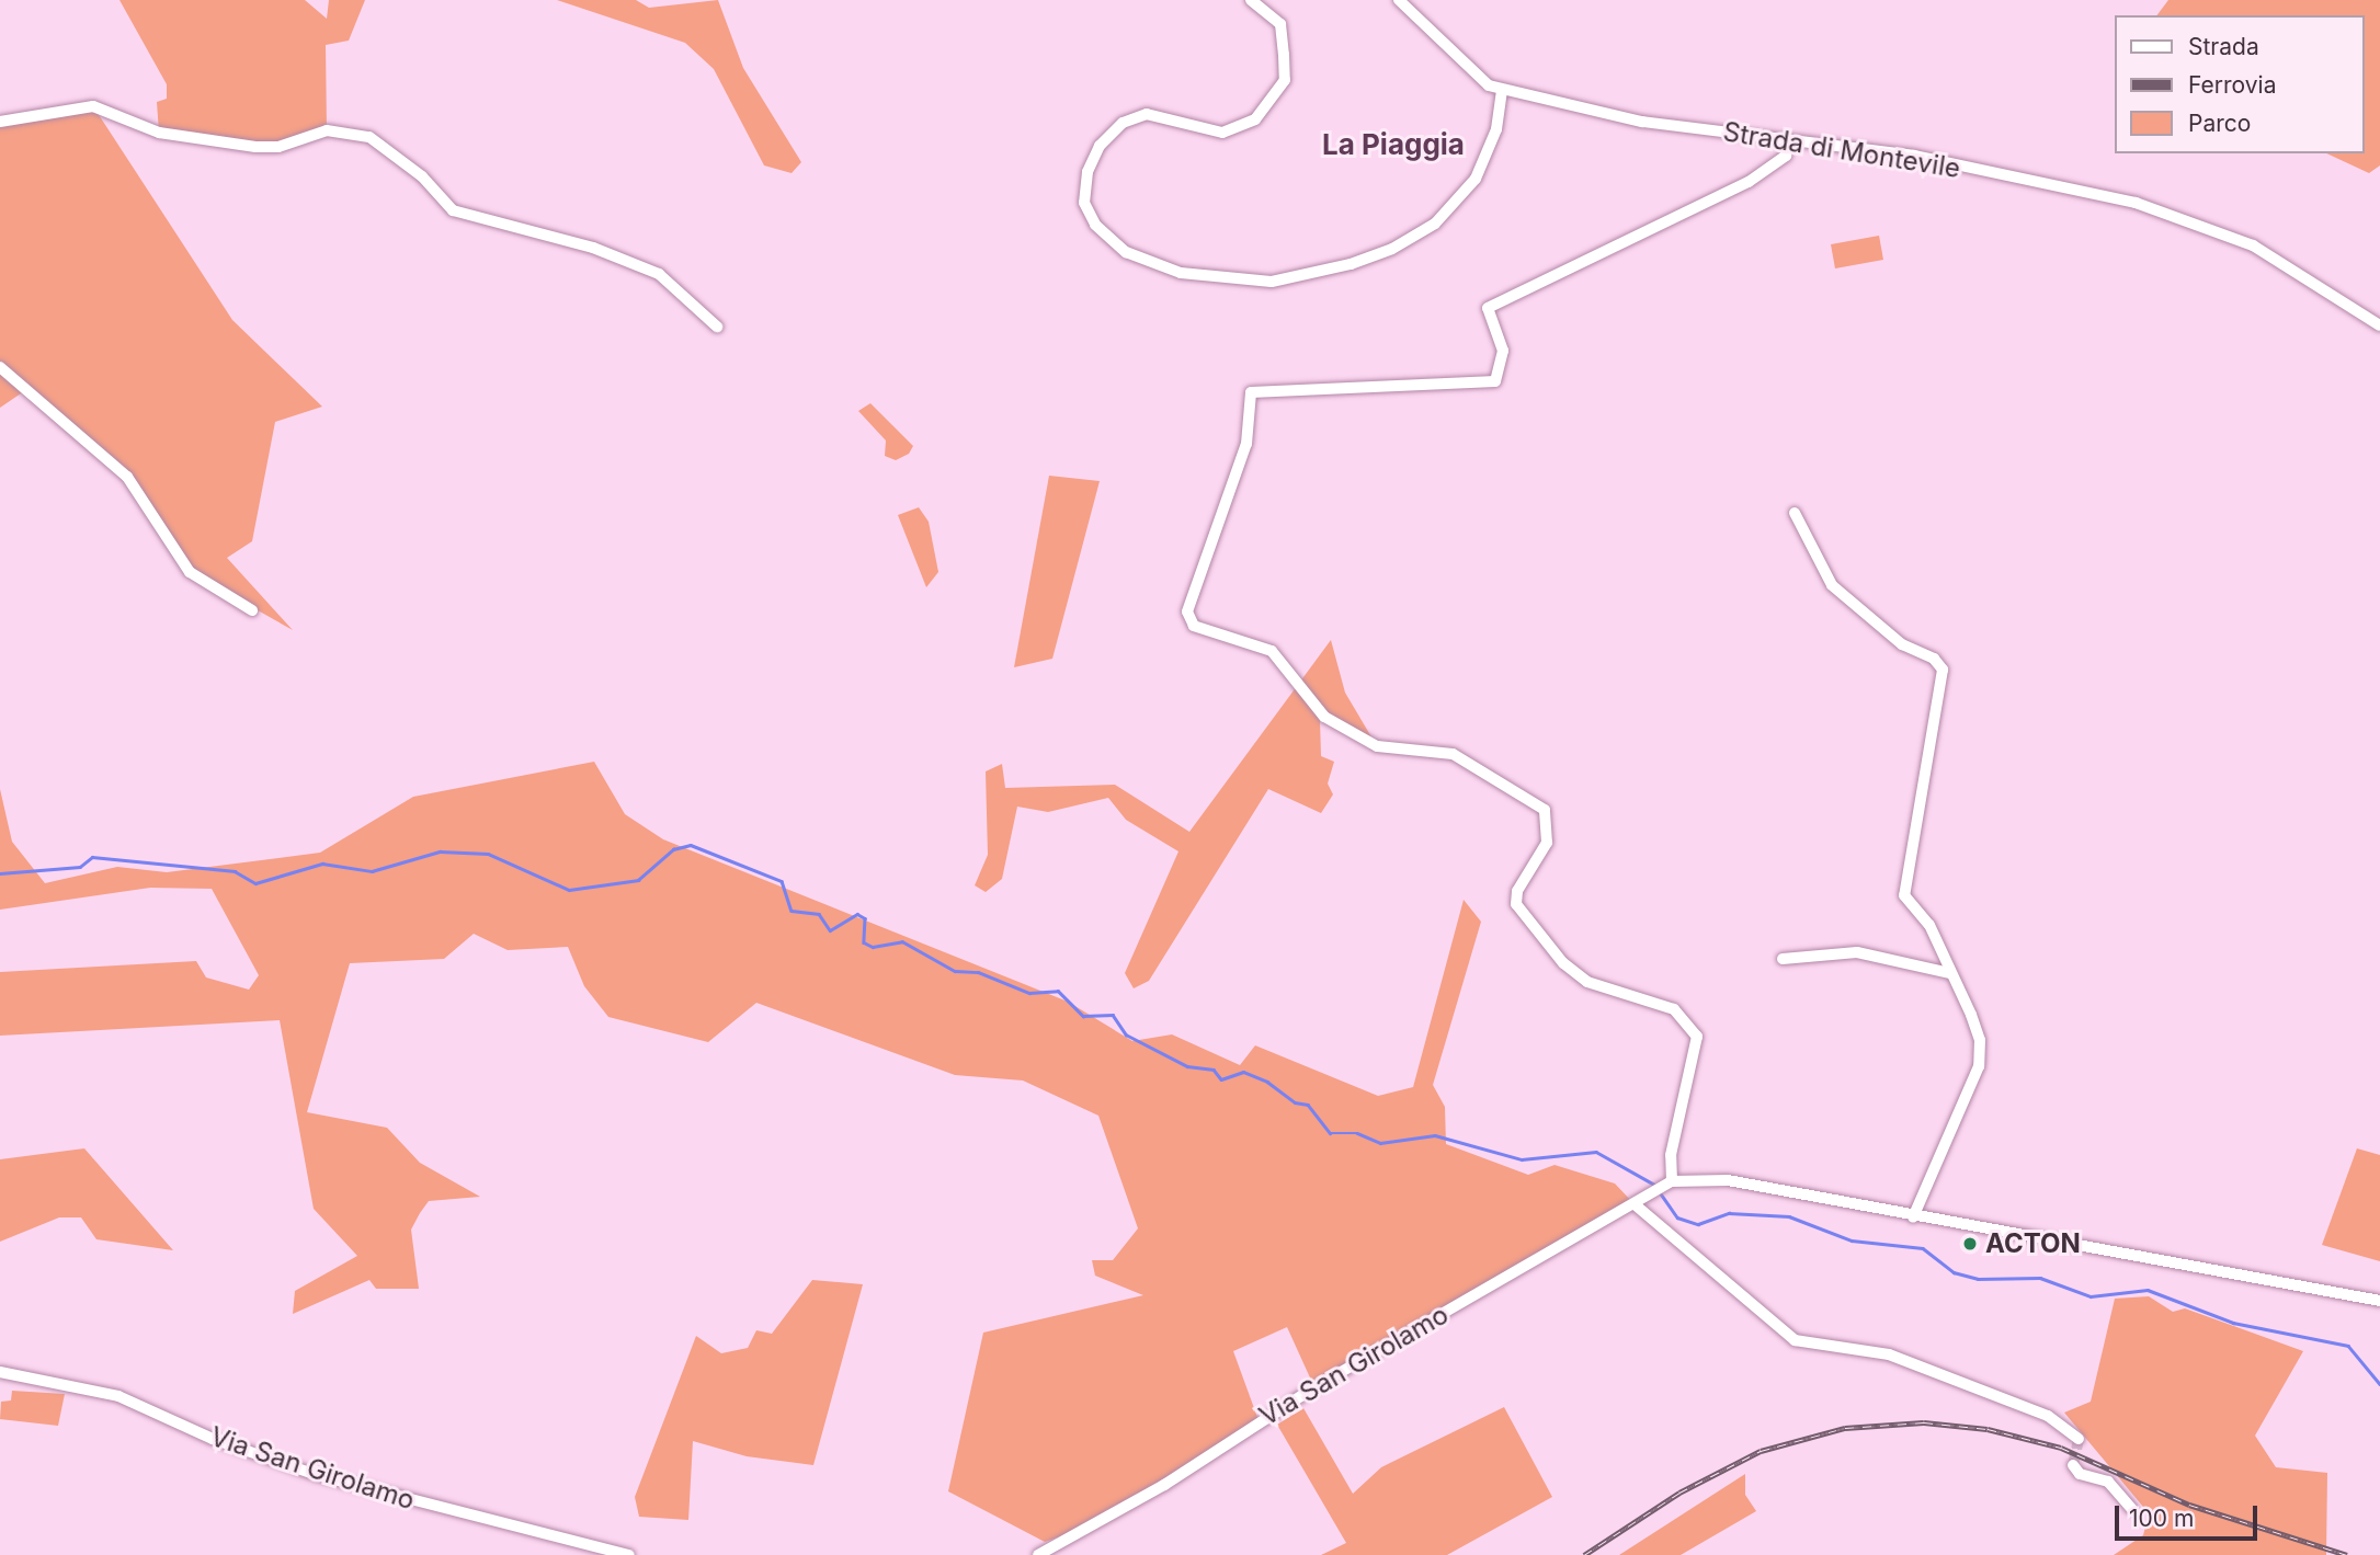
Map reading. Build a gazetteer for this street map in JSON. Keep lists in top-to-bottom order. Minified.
{"streets":{"street":["Strada di Montevile","Via San Girolamo"]},"districts":["La Piaggia"],"places":["ACTON"],"legend":["Strada","Ferrovia","Parco"],"scale_bar":"100 m"}
